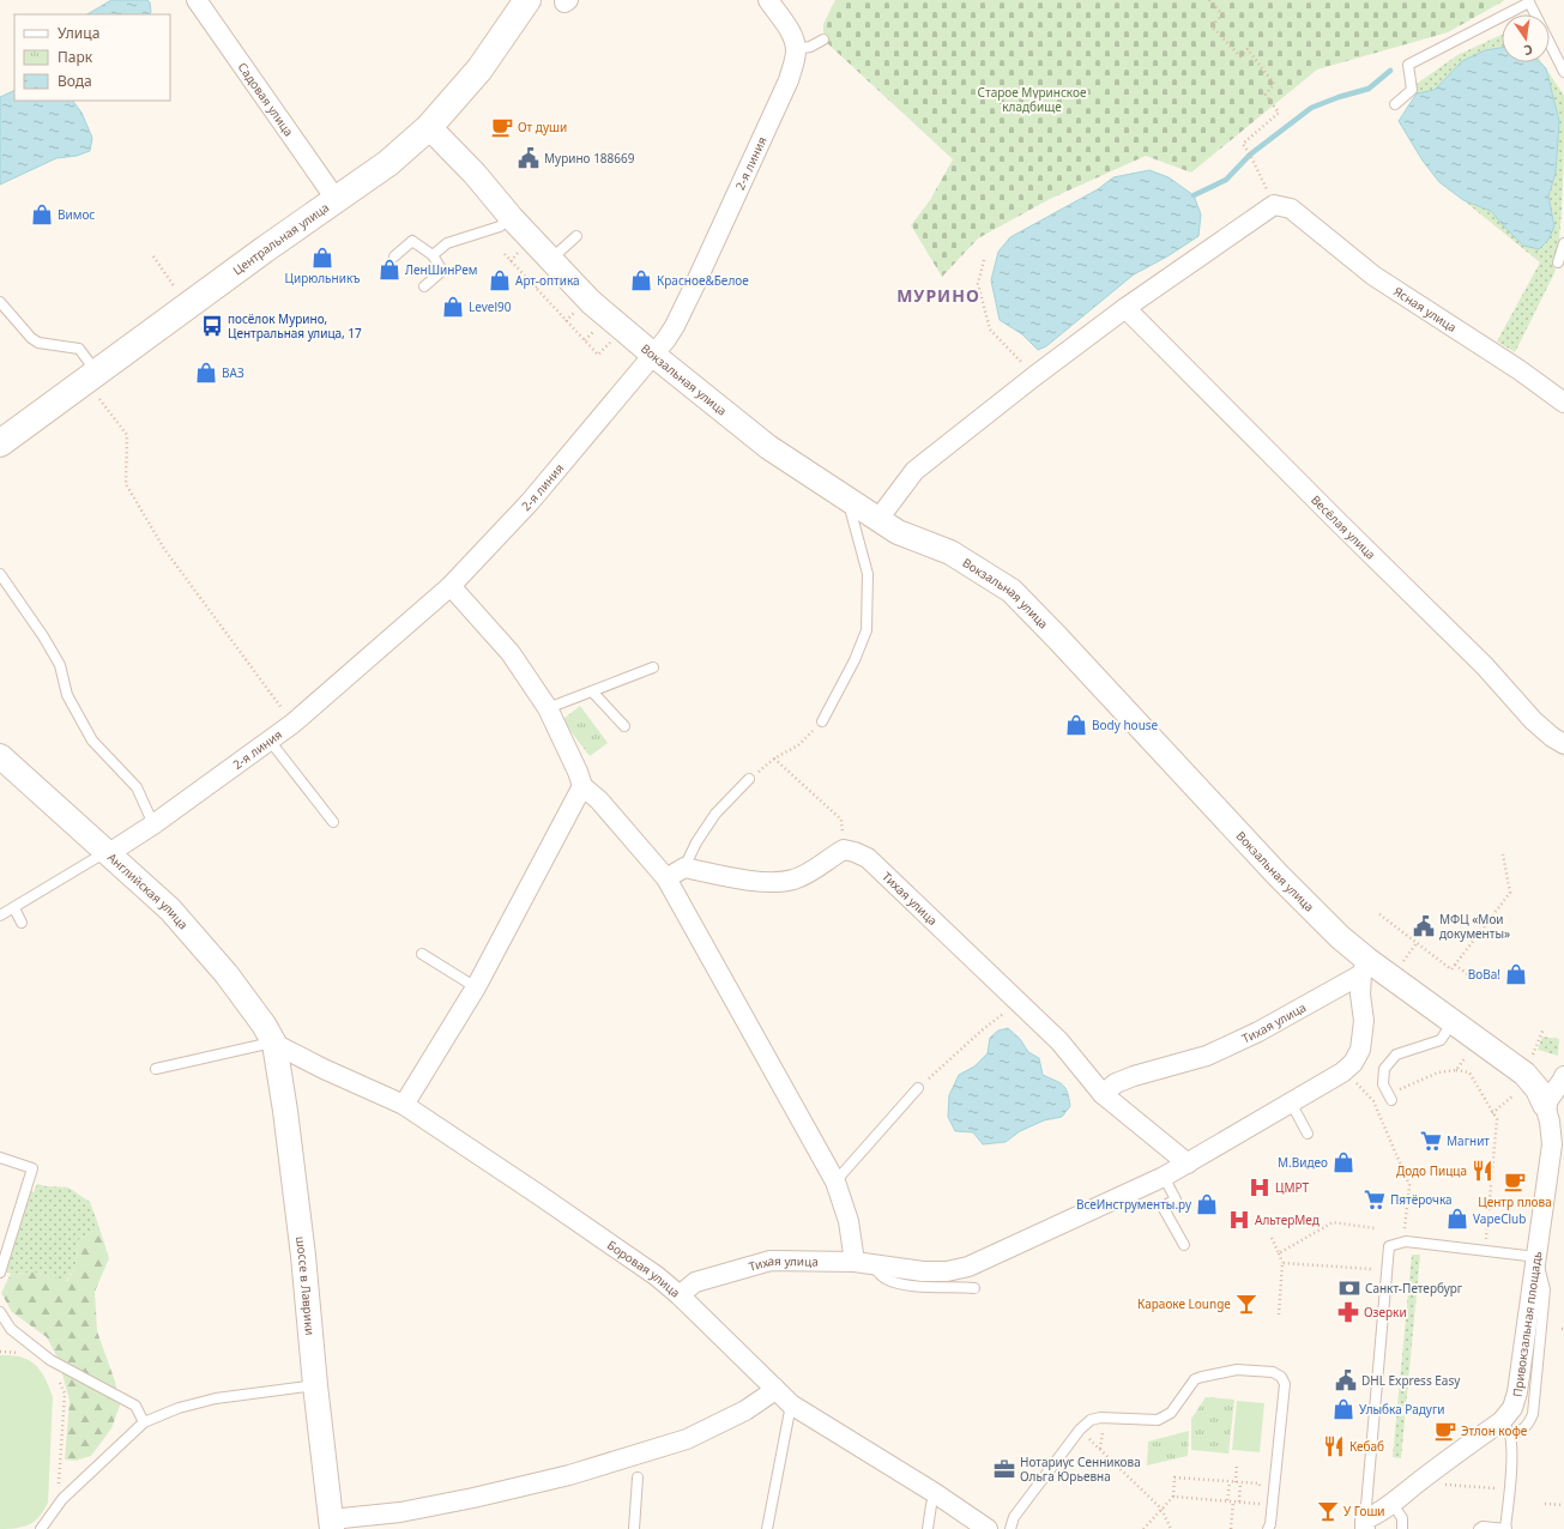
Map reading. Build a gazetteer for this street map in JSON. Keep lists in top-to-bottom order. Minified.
{"streets":{"main road":["Центральная улица"],"street":["Садовая улица","2-я линия","Ясная улица","Вокзальная улица","Весёлая улица","Английская улица","Тихая улица","Боровая улица","шоссе в Лаврики","Привокзальная площадь"]},"crossings":[["Садовая улица","Центральная улица"],["2-я линия","Вокзальная улица"],["2-я линия","Английская улица"],["Центральная улица","Вокзальная улица"],["Вокзальная улица","Тихая улица"],["Вокзальная улица","Привокзальная площадь"],["Английская улица","Боровая улица"],["Английская улица","шоссе в Лаврики"],["Тихая улица","Боровая улица"],["Боровая улица","шоссе в Лаврики"]],"districts":["МУРИНО"],"parks":["Старое Муринское кладбище"],"places":{"cafe":["От души","Центр плова","Этлон кофе"],"public building":["Мурино 188669","МФЦ «Мои документы»","DHL Express Easy"],"shop":["Вимос","Цирюльникъ","ЛенШинРем","Арт-оптика","Красное&Белое","Level90","ВАЗ","Body house","ВоВа!","М.Видео","ВсеИнструменты.ру","VapeClub","Улыбка Радуги"],"bus stop":["посёлок Мурино, Центральная улица, 17"],"supermarket":["Магнит","Пятёрочка"],"restaurant":["Додо Пицца","Кебаб"],"hospital":["ЦМРТ","АльтерМед"],"bank":["Санкт-Петербург"],"bar":["Караоке Lounge","У Гоши"],"pharmacy":["Озерки"],"office":["Нотариус Сенникова Ольга Юрьевна"]},"legend":["Улица","Парк","Вода"],"north":"bottom"}
